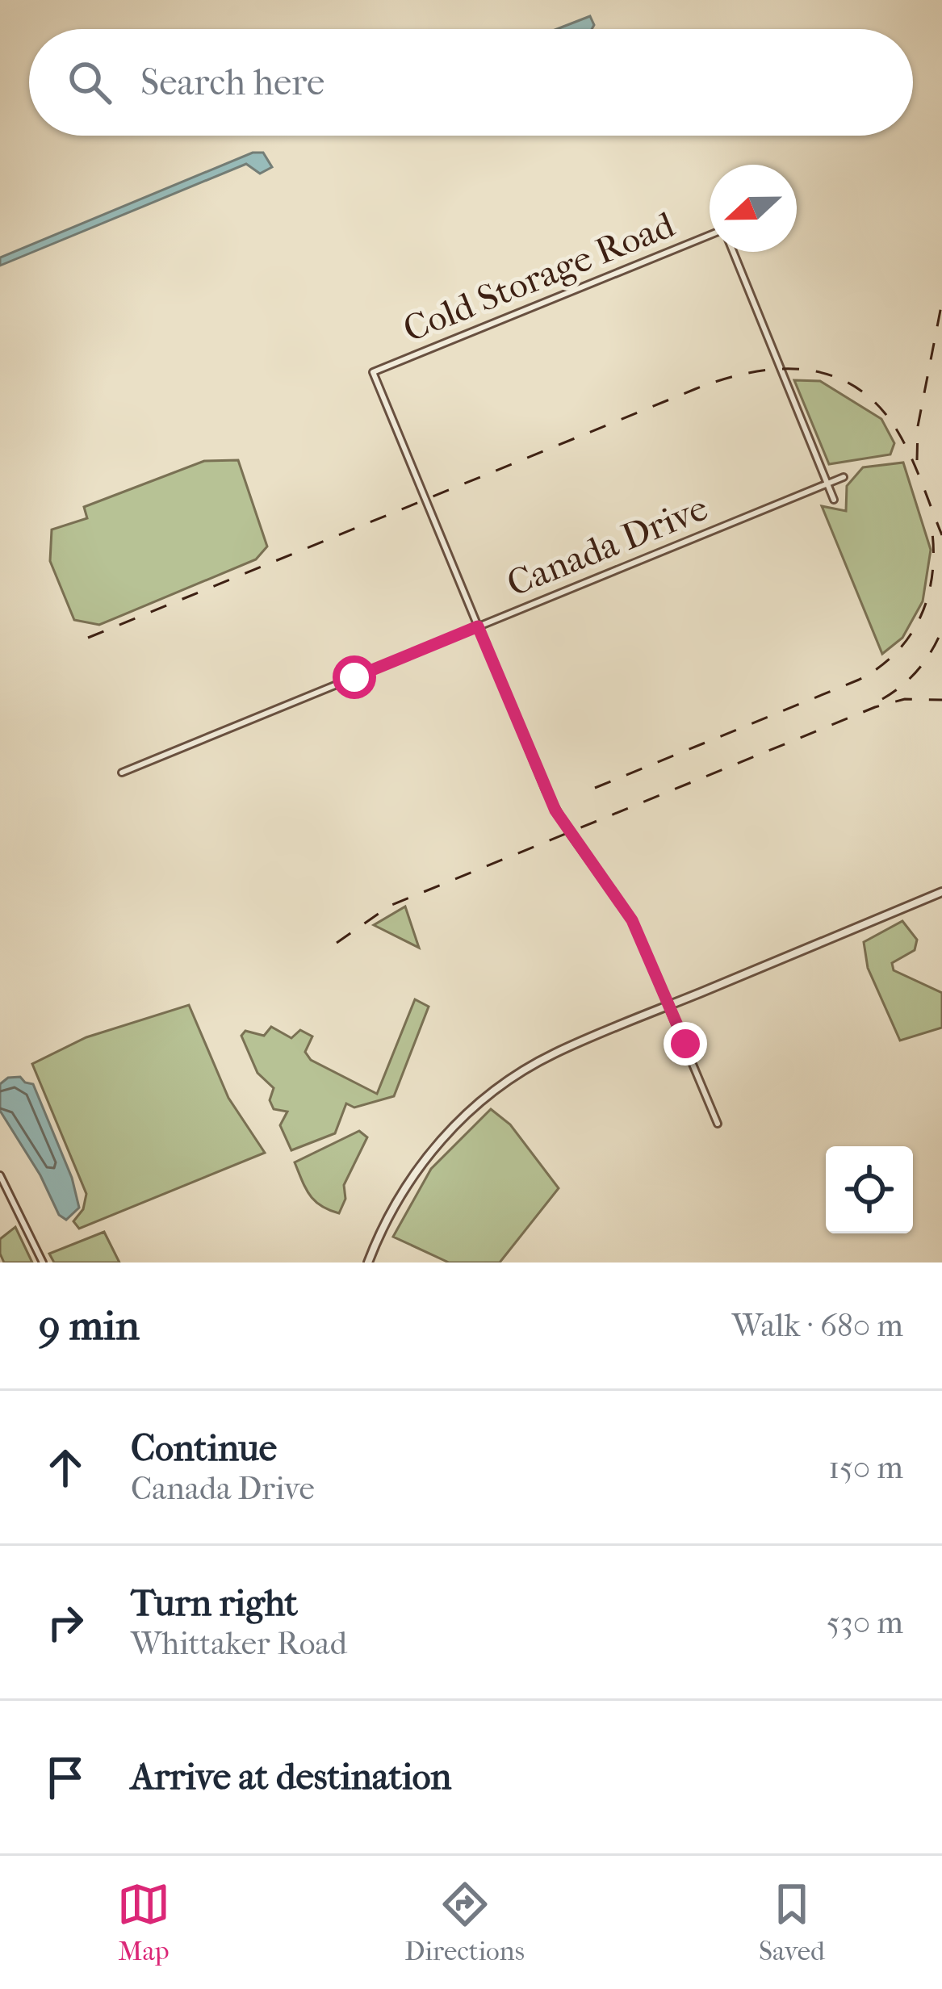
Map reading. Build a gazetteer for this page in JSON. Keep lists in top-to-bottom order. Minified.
{"streets":{"street":["Cold Storage Road","Canada Drive"]},"crossings":[["Cold Storage Road","Canada Drive"]],"north":"left","page":{"search":"Search here","heading":["9 min","Walk · 680 m"],"list":[["Continue","Canada Drive","150 m"],["Turn right","Whittaker Road","530 m"],"Arrive at destination"],"nav":["Map","Directions","Saved"]}}
